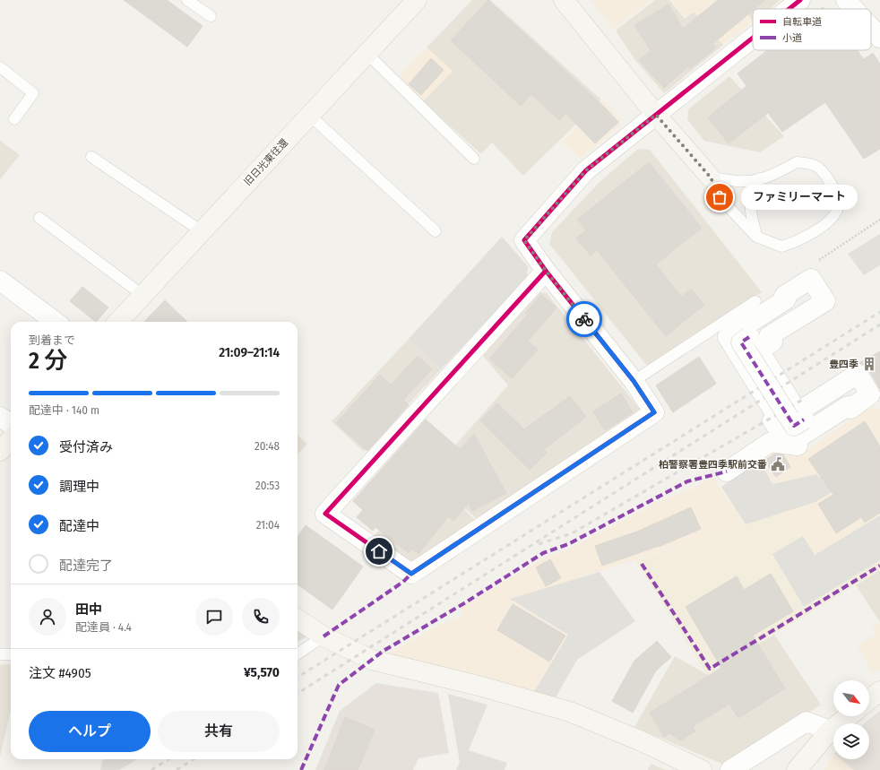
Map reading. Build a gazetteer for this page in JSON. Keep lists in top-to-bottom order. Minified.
{"streets":{"street":["旧日光東往還"]},"places":{"other":["ファミリーマート"],"building":["豊四季"],"public building":["柏警察署豊四季駅前交番"]},"legend":["自転車道","小道"],"north":"bottom right","page":{"bubble":"ファミリーマート","heading":["2 分","到着まで","21:09–21:14"],"panel":["田中","配達員 · 4.4","注文 #4905","¥5,570"],"bar":"配達中 · 140 m","list":[["受付済み","20:48"],["調理中","20:53"],["配達中","21:04"],"配達完了"],"buttons":["ヘルプ","共有"]}}
